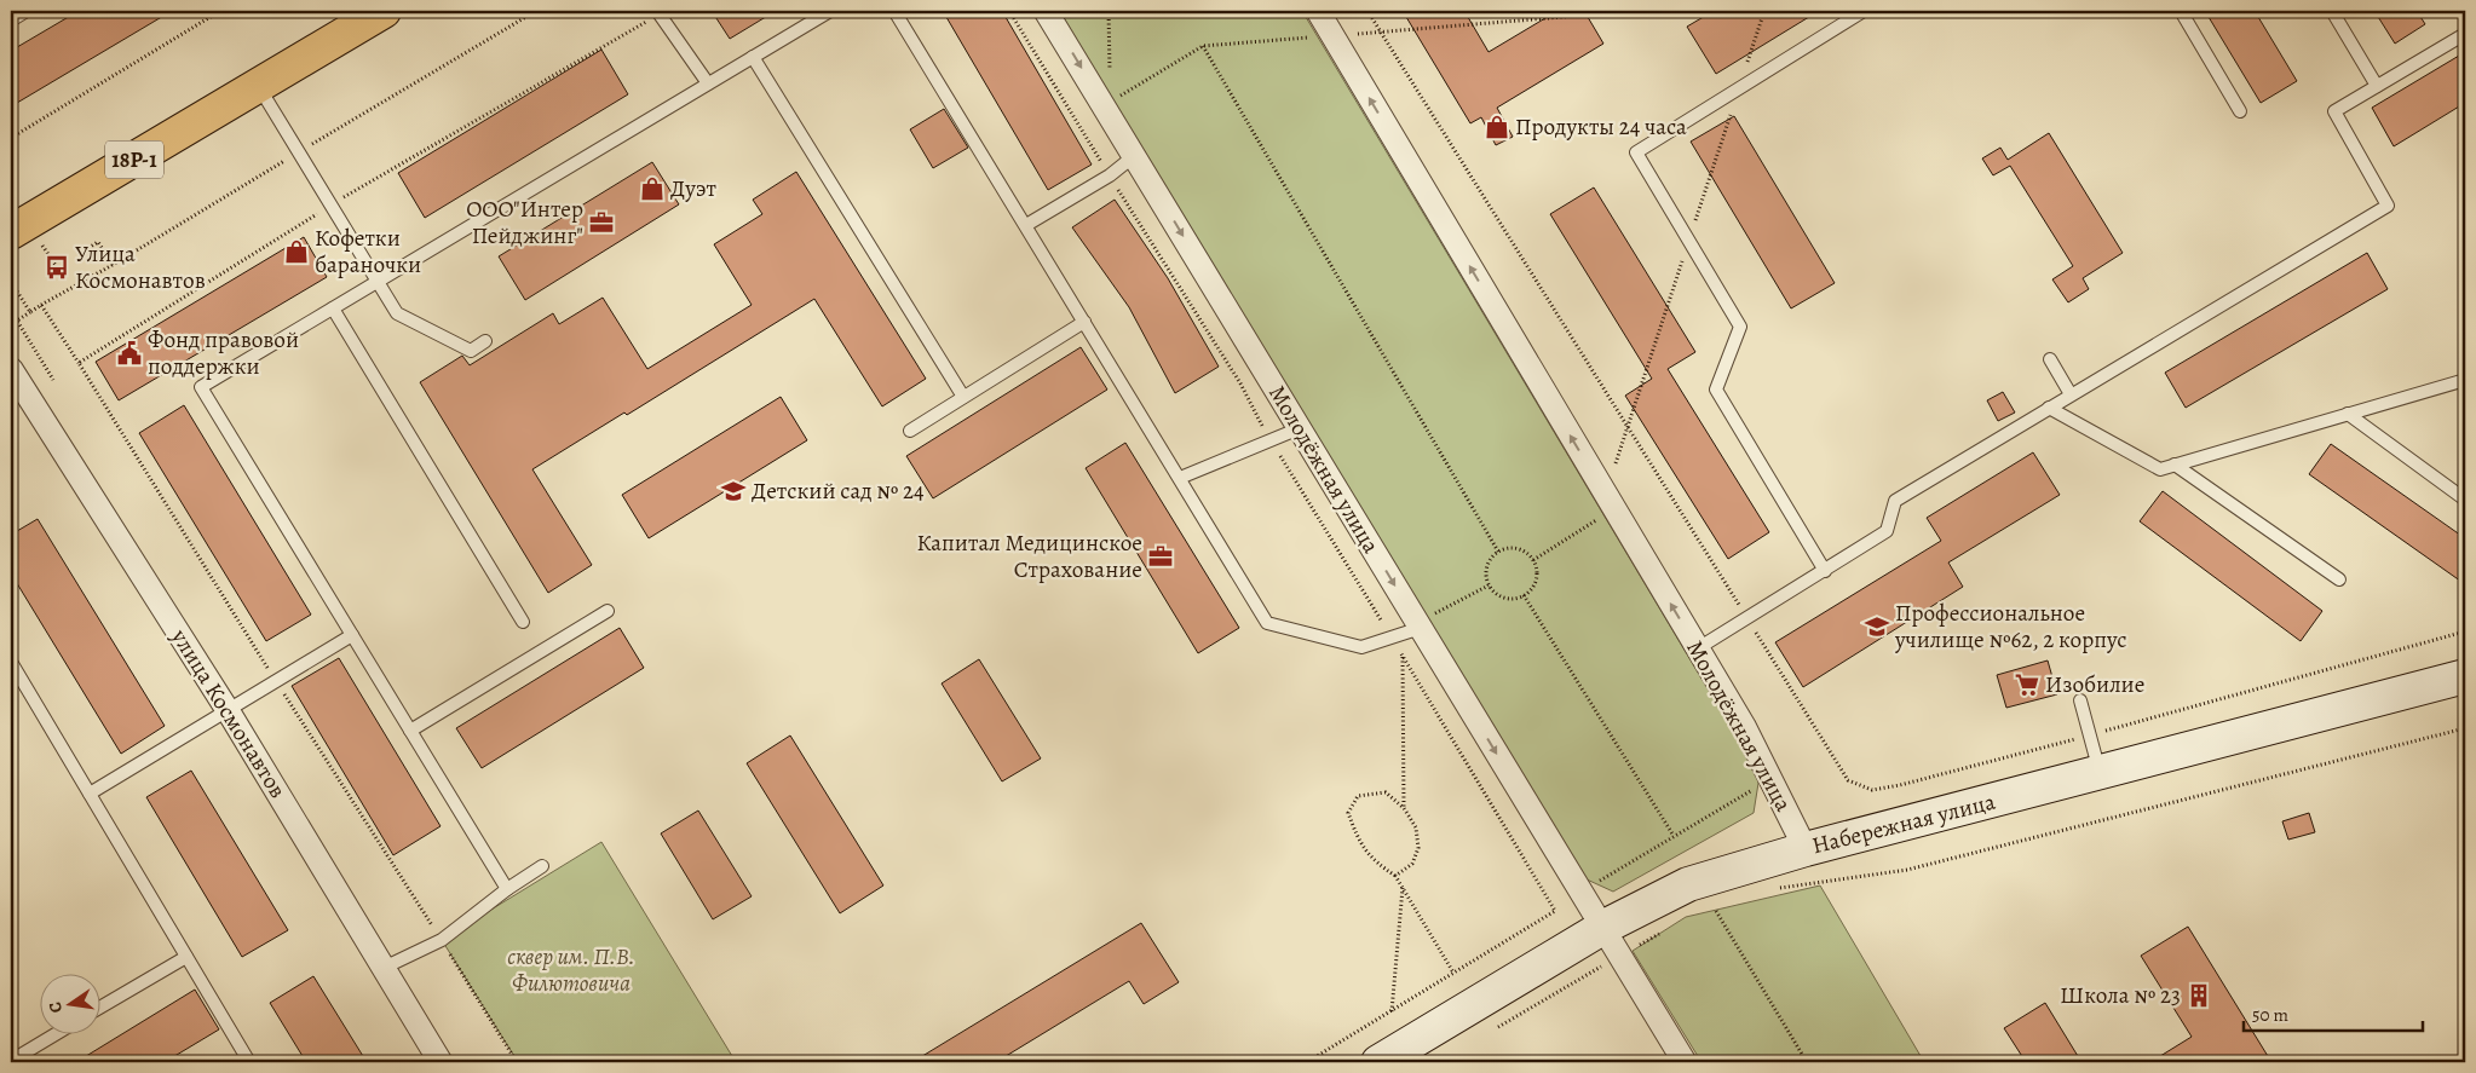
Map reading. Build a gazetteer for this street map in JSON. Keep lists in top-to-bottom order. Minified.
{"streets":{"main road":["18Р-1"],"street":["Молодёжная улица","улица Космонавтов","Набережная улица"]},"crossings":[["Молодёжная улица","Набережная улица"]],"parks":["сквер им. П.В. Филютовича"],"places":{"shop":["Продукты 24 часа","Дуэт","Кофетки бараночки"],"office":["ООО\"Интер Пейджинг\"","Капитал Медицинское Страхование"],"bus stop":["Улица Космонавтов"],"public building":["Фонд правовой поддержки"],"school or university":["Детский сад № 24","Профессиональное училище №62, 2 корпус"],"supermarket":["Изобилие"],"building":["Школа № 23"]},"scale_bar":"50 m","north":"left"}
